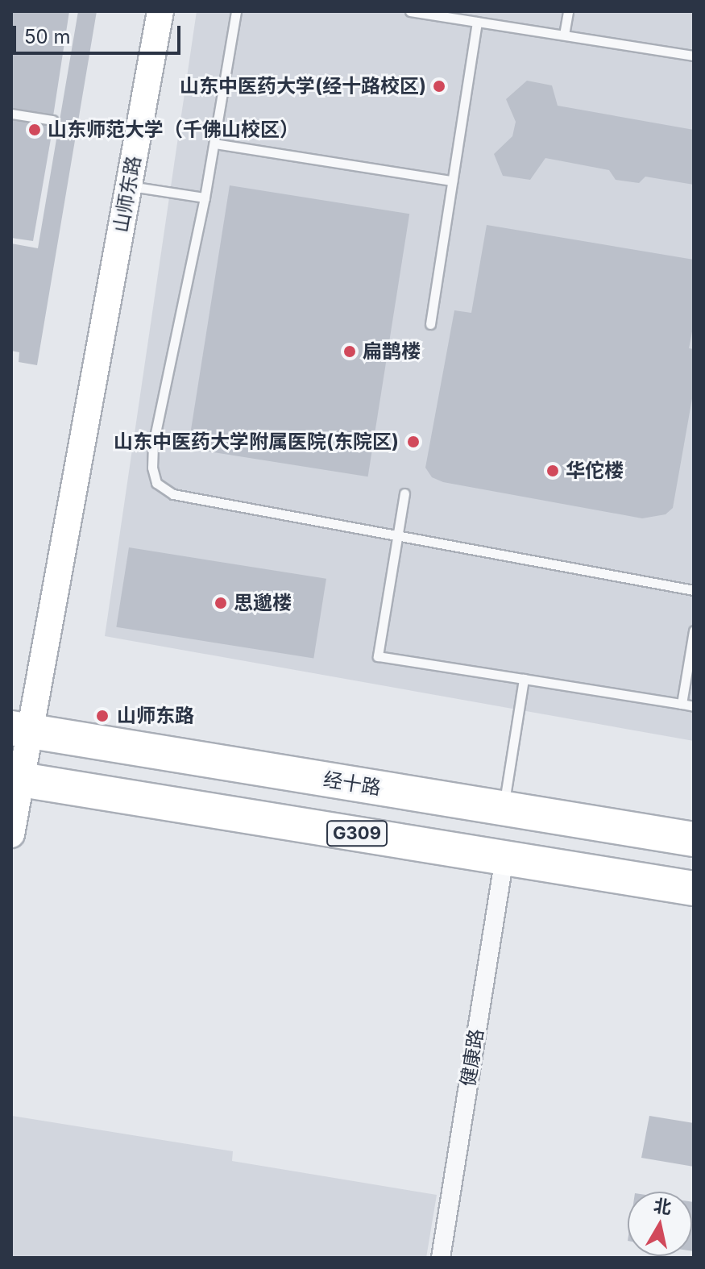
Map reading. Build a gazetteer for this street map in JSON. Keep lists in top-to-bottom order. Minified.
{"streets":{"highway":["经十路","G309"],"main road":["山师东路"],"street":["健康路"]},"crossings":[["山师东路","经十路"],["山师东路","G309"],["G309","健康路"]],"places":["山东中医药大学(经十路校区)","山东师范大学（千佛山校区）","扁鹊楼","山东中医药大学附属医院(东院区)","华佗楼","思邈楼","山师东路"],"scale_bar":"50 m","north":"top"}
